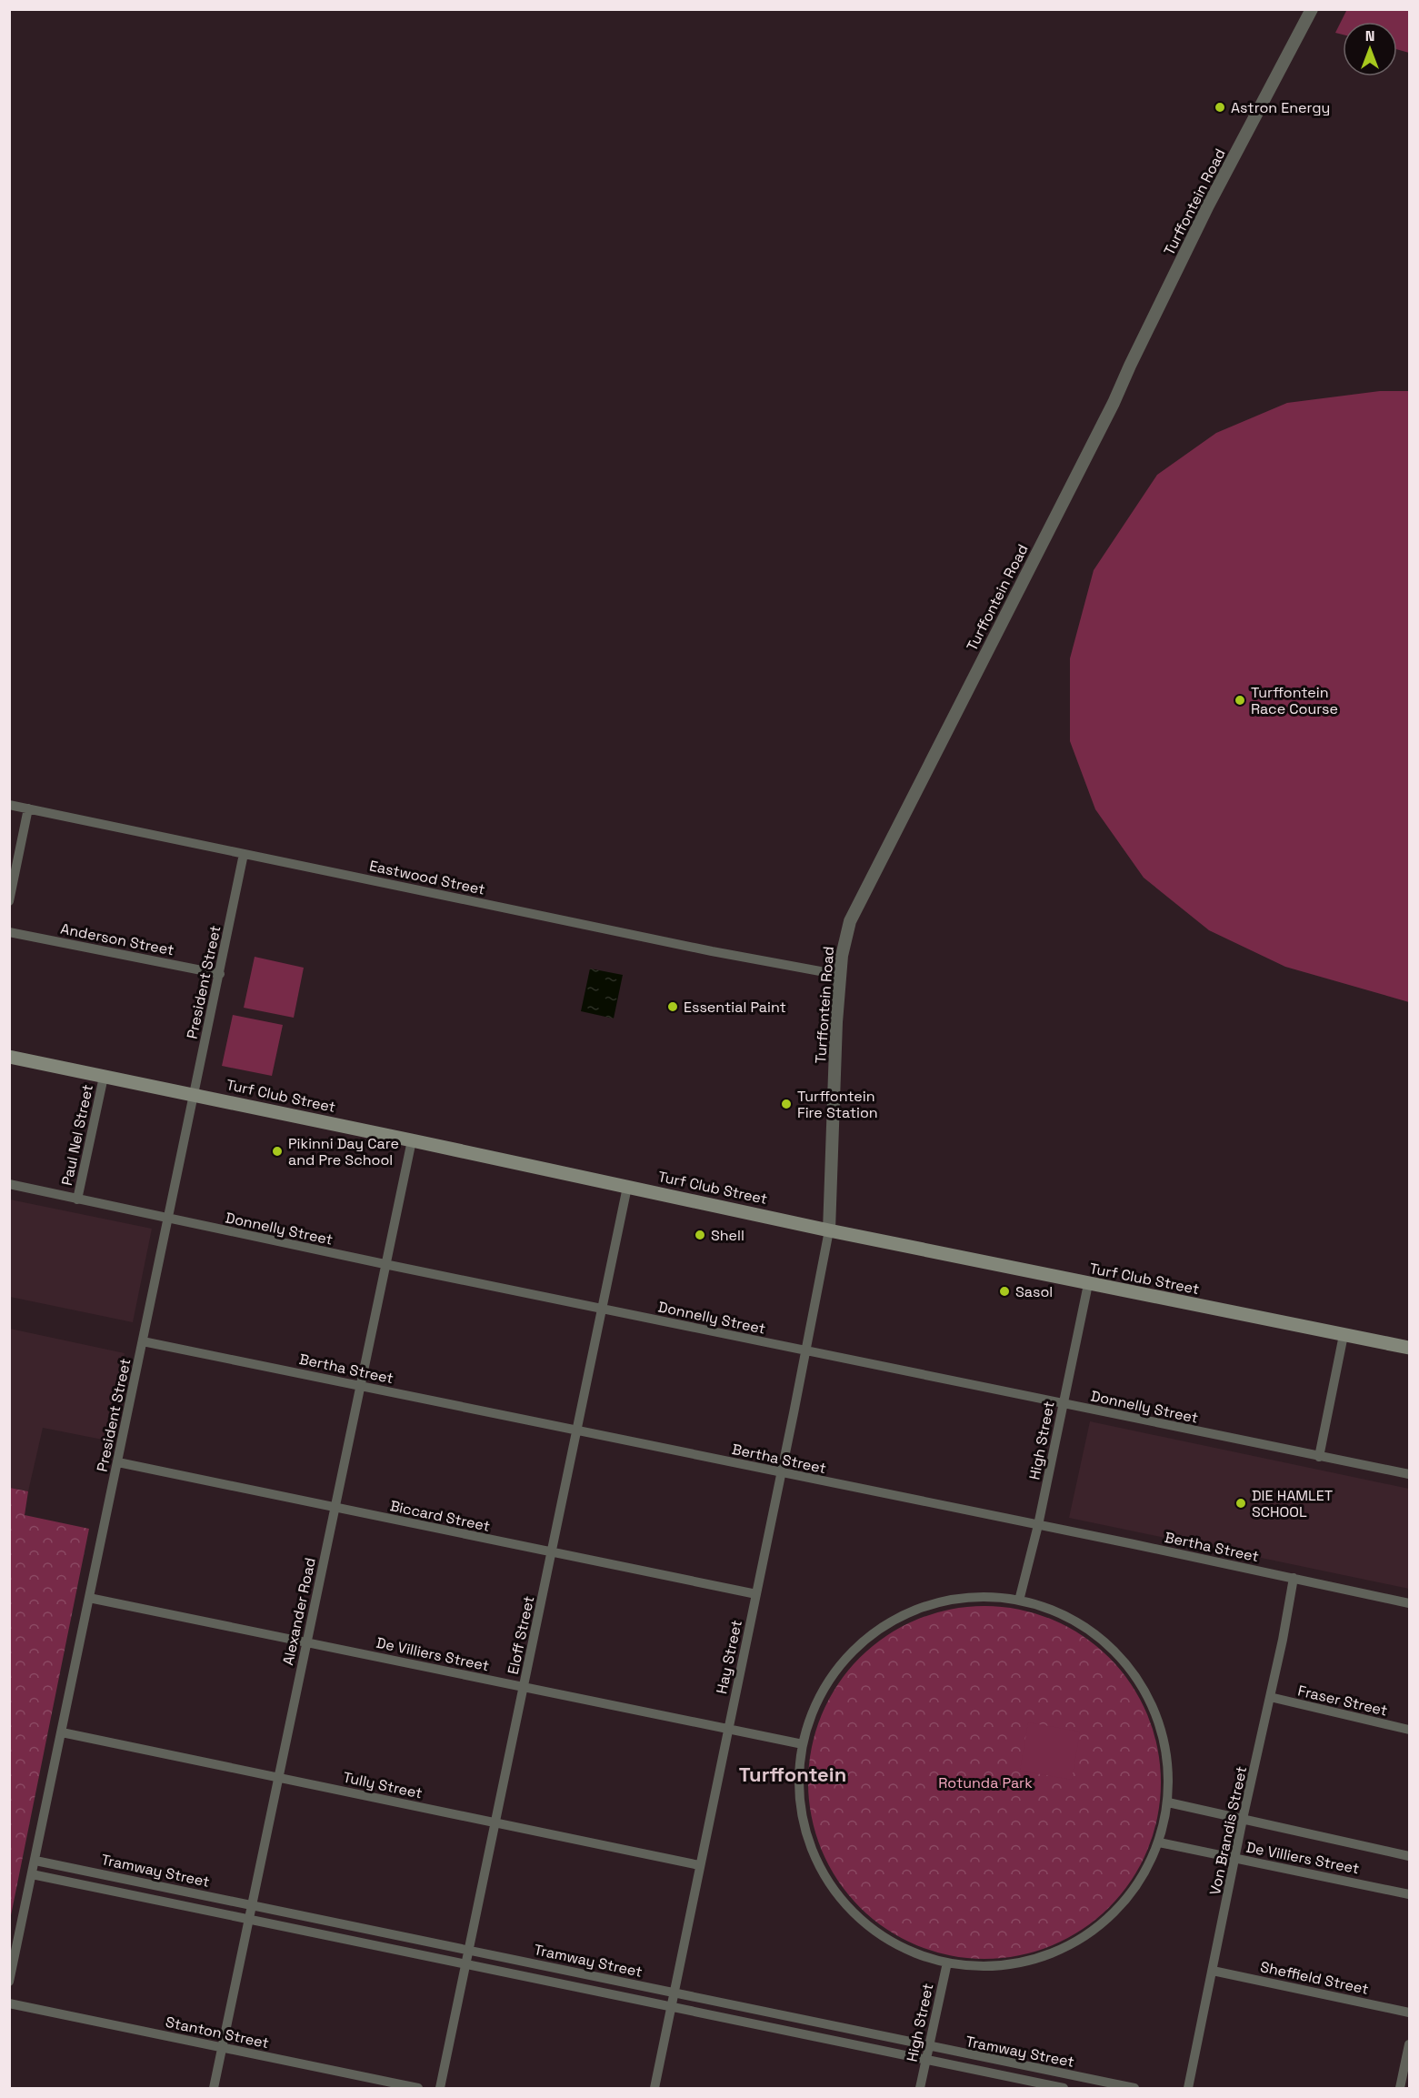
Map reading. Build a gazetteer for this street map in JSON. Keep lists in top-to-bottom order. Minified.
{"streets":{"main road":["Turf Club Street"],"street":["Turffontein Road","Eastwood Street","Anderson Street","President Street","Paul Nel Street","Donnelly Street","Bertha Street","High Street","Biccard Street","Alexander Road","Eloff Street","De Villiers Street","Hay Street","Fraser Street","Tully Street","Von Brandis Street","Tramway Street","Sheffield Street","Stanton Street"]},"crossings":[["Turffontein Road","Eastwood Street"],["Turffontein Road","Turf Club Street"],["Turffontein Road","Hay Street"],["Eastwood Street","President Street"],["Anderson Street","President Street"],["President Street","Turf Club Street"],["President Street","Donnelly Street"],["President Street","Bertha Street"],["President Street","Biccard Street"],["President Street","De Villiers Street"],["President Street","Tully Street"],["President Street","Tramway Street"],["Turf Club Street","Paul Nel Street"],["Turf Club Street","High Street"],["Turf Club Street","Alexander Road"],["Turf Club Street","Eloff Street"],["Turf Club Street","Hay Street"],["Paul Nel Street","Donnelly Street"],["Donnelly Street","High Street"],["Donnelly Street","Alexander Road"],["Donnelly Street","Eloff Street"],["Donnelly Street","Hay Street"],["Bertha Street","High Street"],["Bertha Street","Alexander Road"],["Bertha Street","Eloff Street"],["Bertha Street","Hay Street"],["Bertha Street","Von Brandis Street"],["High Street","Tramway Street"],["Biccard Street","Alexander Road"],["Biccard Street","Eloff Street"],["Biccard Street","Hay Street"],["Alexander Road","De Villiers Street"],["Alexander Road","Tully Street"],["Alexander Road","Tramway Street"],["Alexander Road","Stanton Street"],["Eloff Street","De Villiers Street"],["Eloff Street","Tully Street"],["Eloff Street","Tramway Street"],["De Villiers Street","Hay Street"],["De Villiers Street","Von Brandis Street"],["Hay Street","Tully Street"],["Hay Street","Tramway Street"],["Fraser Street","Von Brandis Street"],["Von Brandis Street","Sheffield Street"]],"districts":["Turffontein"],"parks":["Rotunda Park"],"places":["Astron Energy","Turffontein Race Course","Essential Paint","Turffontein Fire Station","Pikinni Day Care and Pre School","Shell","Sasol","DIE HAMLET SCHOOL"],"north":"top"}
